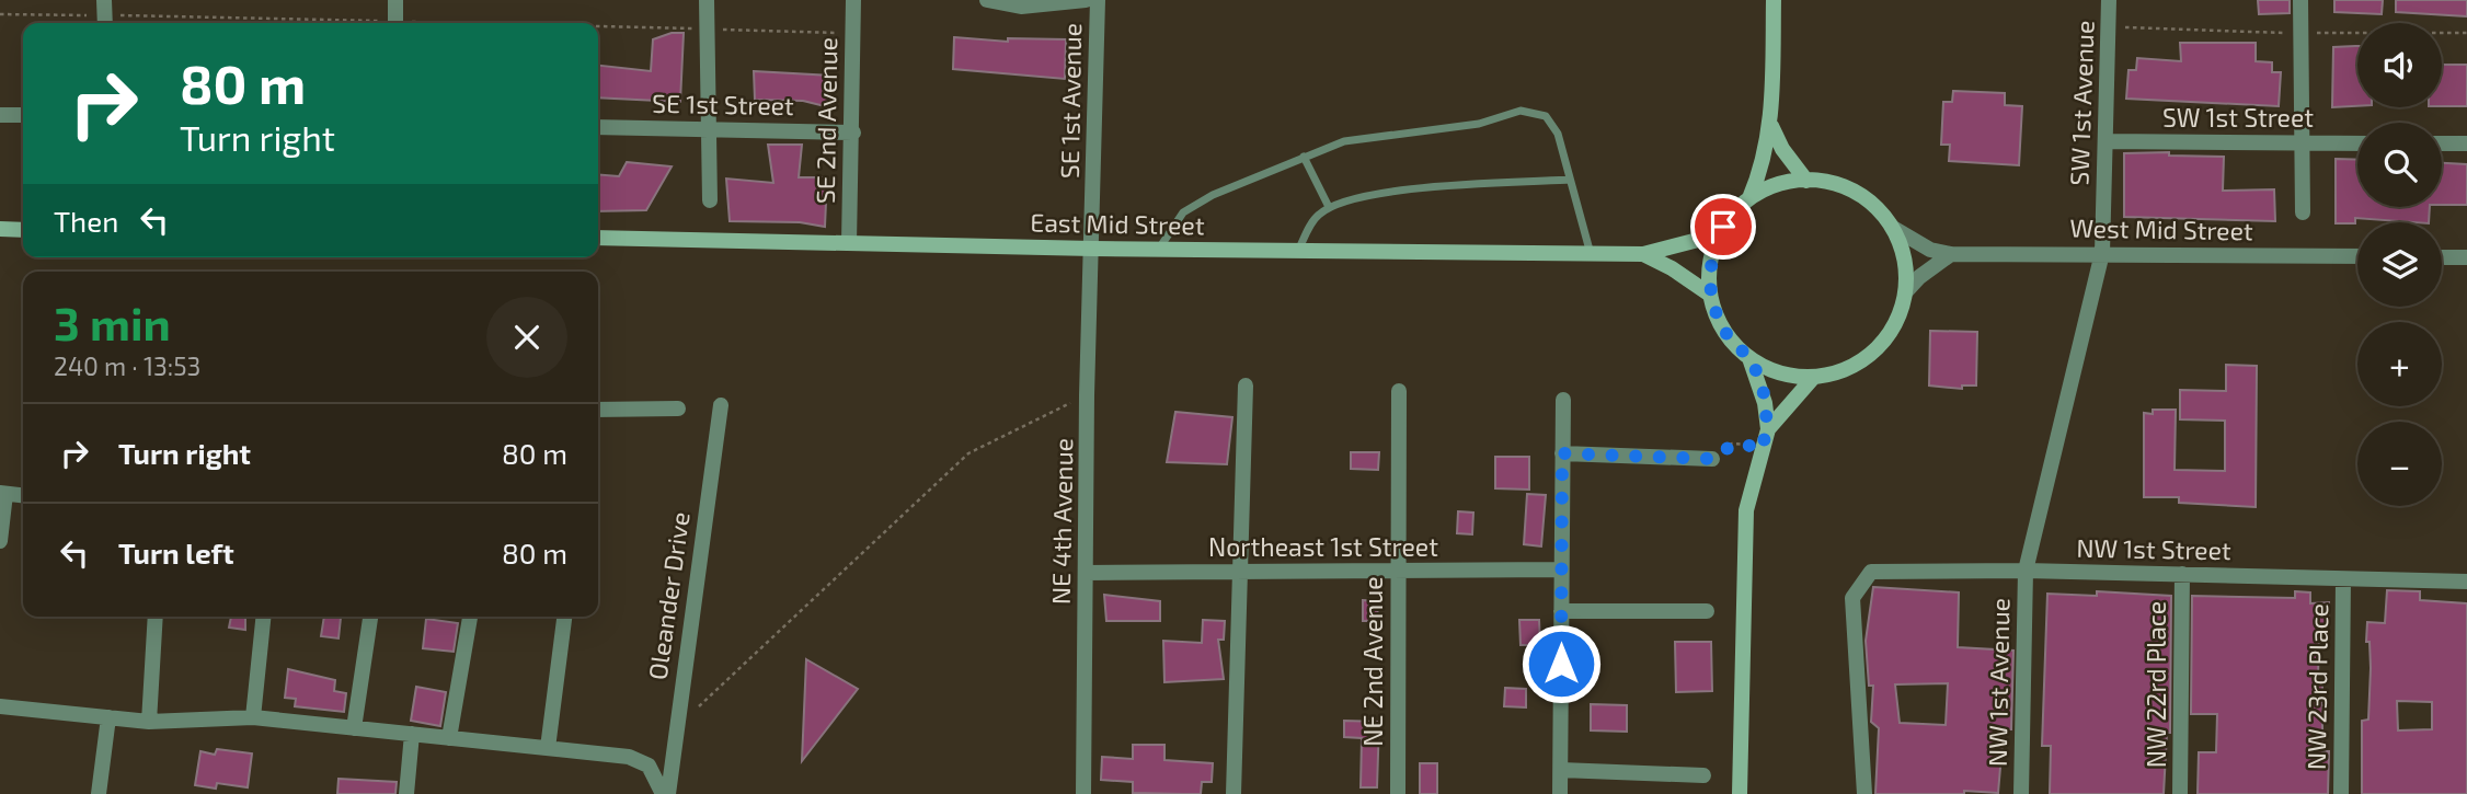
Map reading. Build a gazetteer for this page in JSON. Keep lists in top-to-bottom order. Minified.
{"streets":{"street":["SE 1st Avenue","SW 1st Avenue","SE 1st Street","SW 1st Street","SE 2nd Avenue","East Mid Street","West Mid Street","NE 4th Avenue","Northeast 1st Street","NW 1st Street","Oleander Drive","NE 2nd Avenue","NW 1st Avenue","NW 22rd Place","NW 23rd Place"]},"crossings":[["SE 1st Avenue","East Mid Street"],["SE 1st Avenue","NE 4th Avenue"],["SW 1st Avenue","SW 1st Street"],["SW 1st Avenue","West Mid Street"],["SW 1st Avenue","NW 1st Street"],["SW 1st Avenue","NW 1st Avenue"],["SE 1st Street","SE 2nd Avenue"],["SE 2nd Avenue","East Mid Street"],["East Mid Street","West Mid Street"],["East Mid Street","NE 4th Avenue"],["NE 4th Avenue","Northeast 1st Street"],["Northeast 1st Street","NE 2nd Avenue"],["NW 1st Street","NW 1st Avenue"],["NW 1st Street","NW 22rd Place"],["NW 1st Street","NW 23rd Place"]],"page":{"map_buttons":["+","−"],"turn":["80 m","Turn right"],"then":"Then","heading":["3 min","240 m · 13:53"],"list":[{"name":"Turn right","value":"80 m"},{"name":"Turn left","value":"80 m"}]}}
